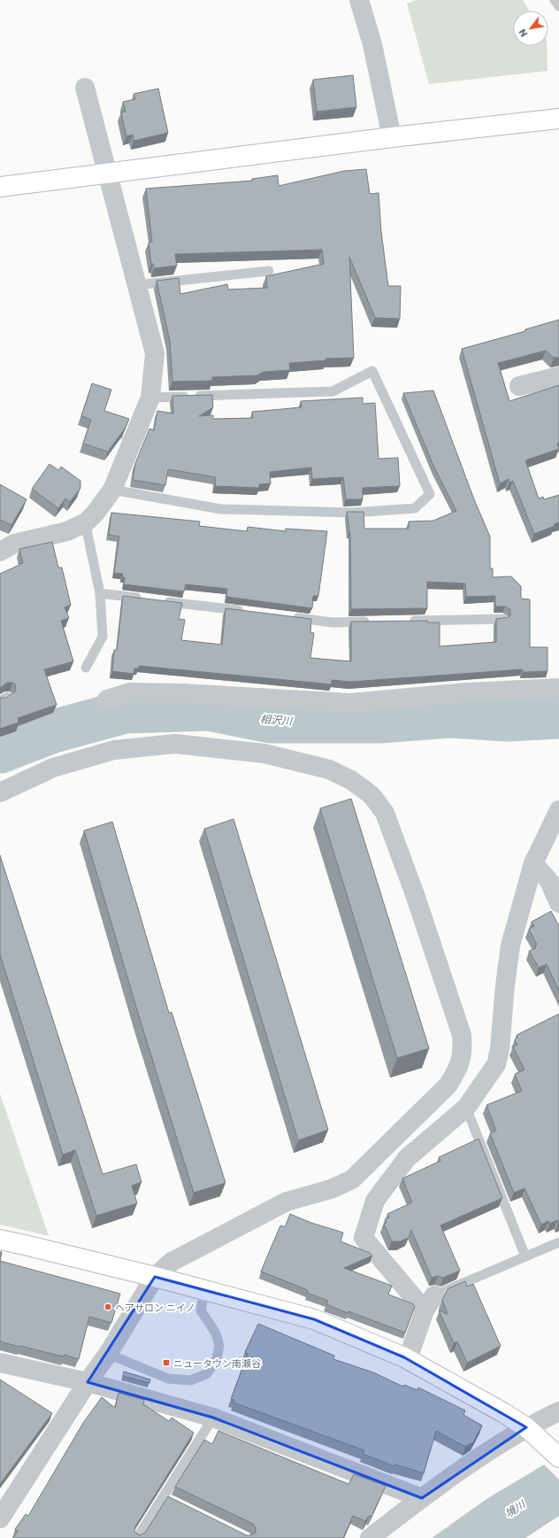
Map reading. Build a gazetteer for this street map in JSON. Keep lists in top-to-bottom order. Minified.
{"water":["相沢川","境川"],"places":{"other":["ヘアサロン ニイノ"],"transit":["ニュータウン南瀬谷"]},"north":"bottom left"}
